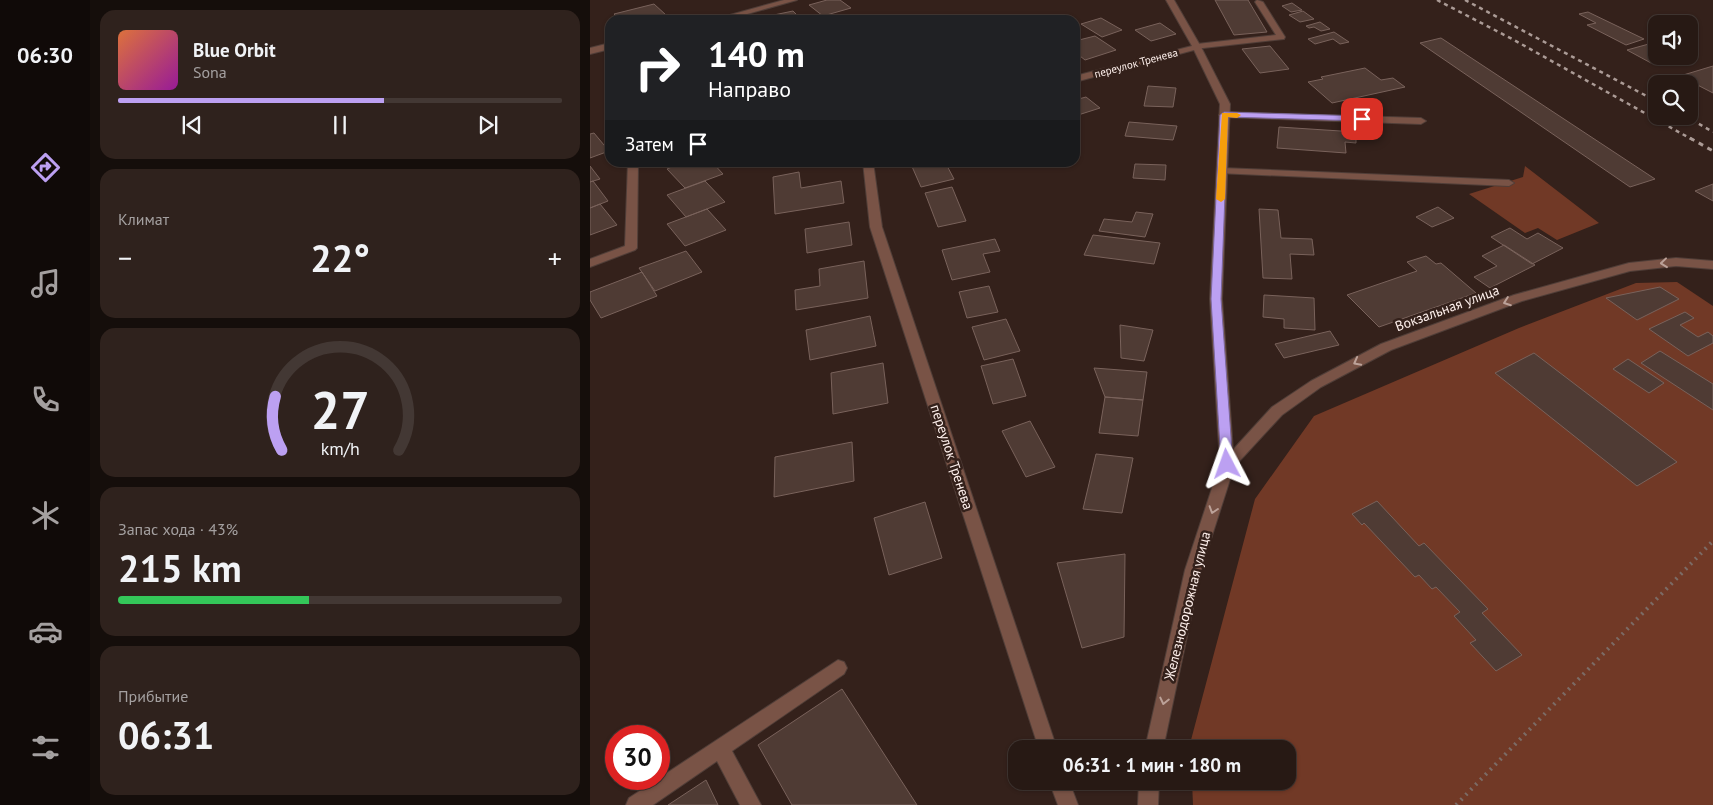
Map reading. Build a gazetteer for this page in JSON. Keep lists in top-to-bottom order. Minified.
{"streets":{"street":["переулок Тренева","Вокзальная улица","Железнодорожная улица"]},"crossings":[["переулок Тренева","Железнодорожная улица"],["Вокзальная улица","Железнодорожная улица"]],"one_way":["Вокзальная улица","Железнодорожная улица"],"page":{"tabs":"06:30","turn":["140 m","Направо"],"song":["Blue Orbit","Sona"],"then":"Затем","tile":["Климат",["Запас хода · 43%","215 km"],["Прибытие","06:31"]],"heat":["−","22°","+"],"limit":"30","trip":"06:31 · 1 мин · 180 m","gauge":["27","km/h"]}}
